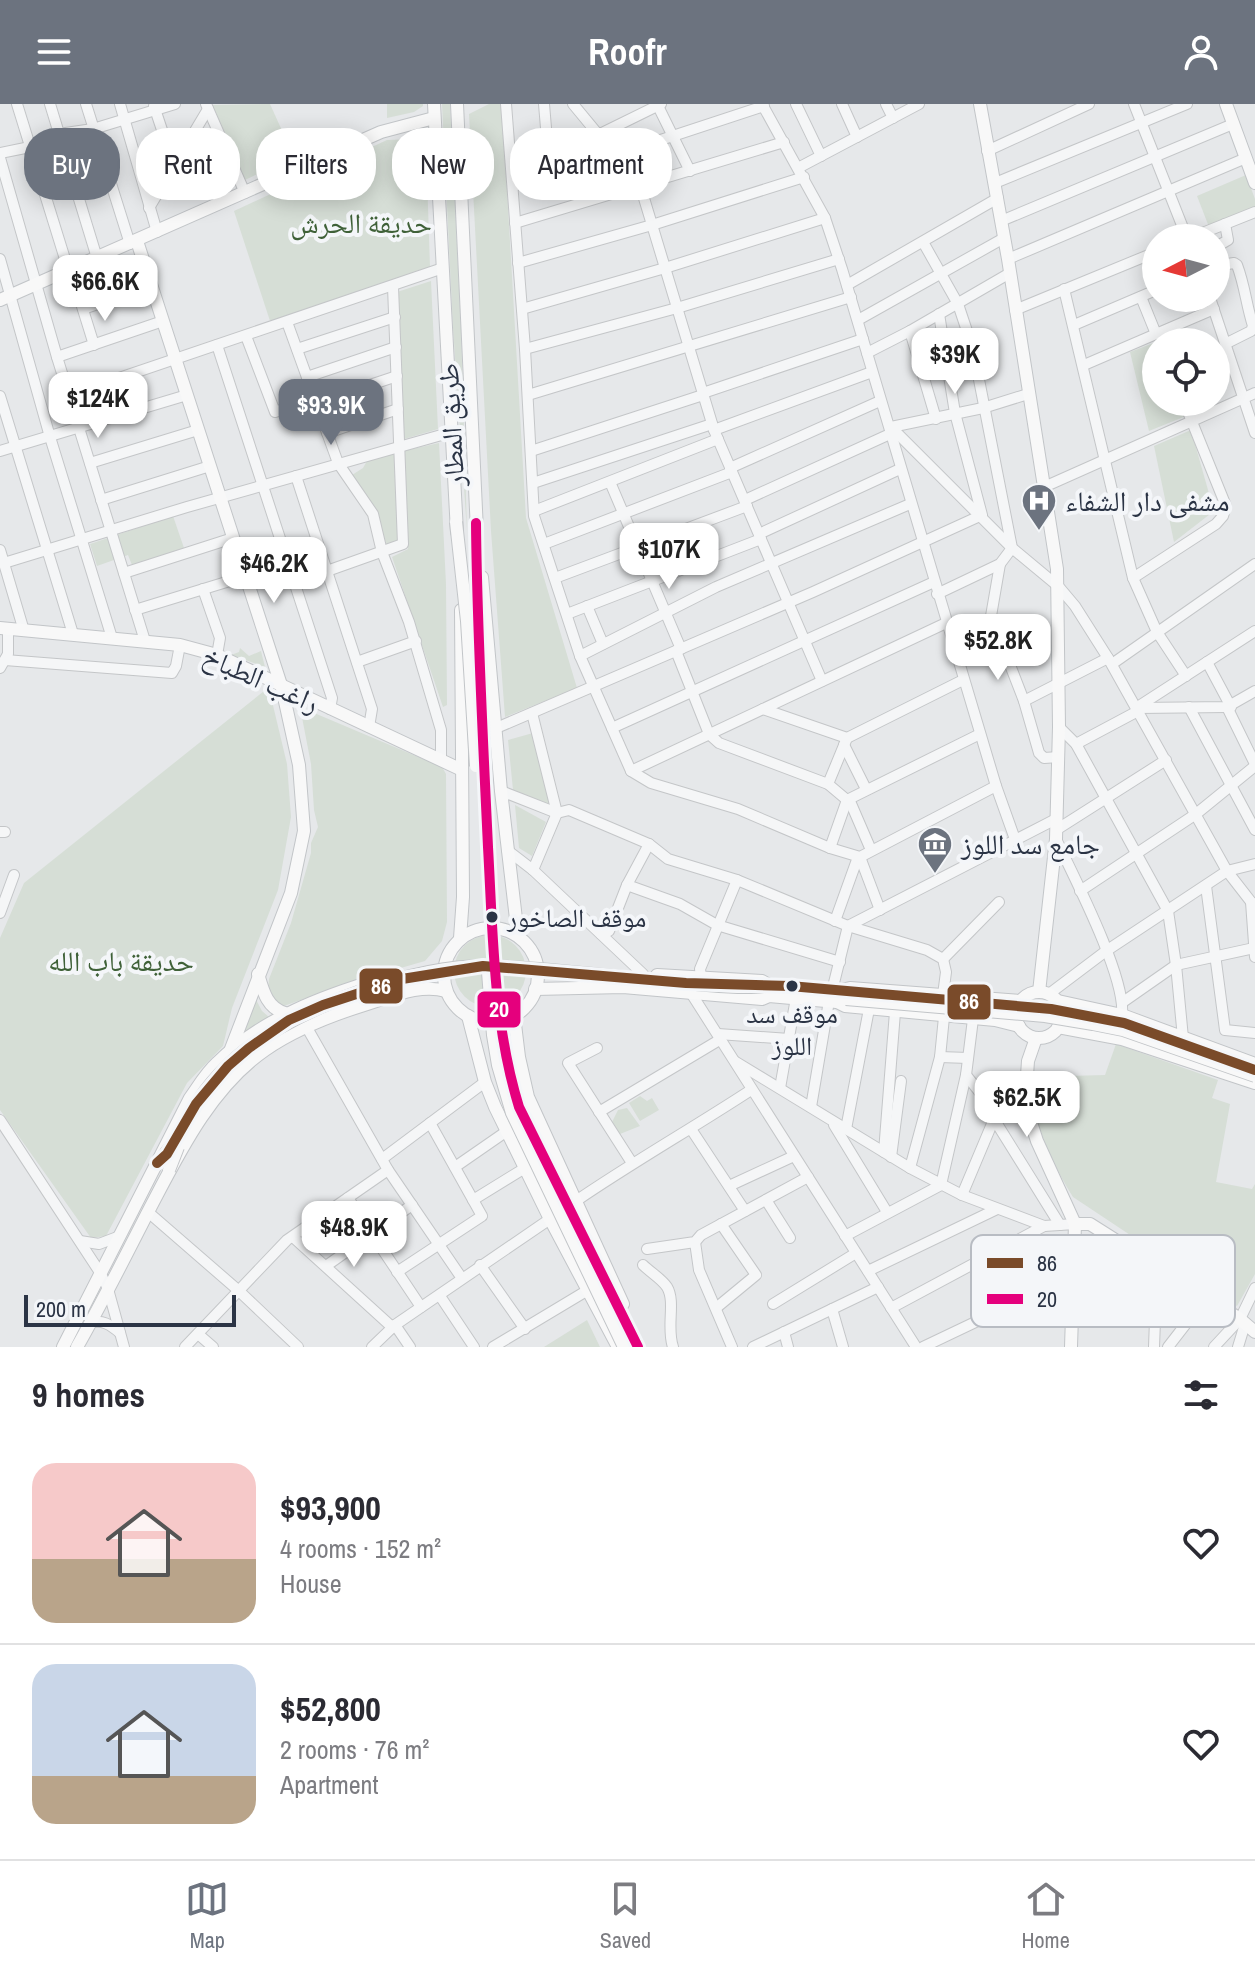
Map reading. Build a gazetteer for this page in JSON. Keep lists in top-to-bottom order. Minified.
{"streets":{"main road":["طريق المطار","راغب الطباخ"]},"crossings":[["طريق المطار","راغب الطباخ"]],"parks":["حديقة الحرش","حديقة باب الله"],"places":{"hospital":["مشفى دار الشفاء"],"museum":["جامع سد اللوز"],"other":["موقف الصاخور","موقف سد اللوز"]},"lines":["transit line 20","transit line 86"],"legend":["86","20"],"scale_bar":"200 m","north":"left","page":{"header":"Roofr","chip":["Buy","Rent","Filters","New","Apartment"],"price":["$66.6K","$39K","$124K","$93.9K","$107K","$46.2K","$52.8K","$62.5K","$48.9K"],"scale":"200 m","heading":"9 homes","list":[{"name":"$93,900","note":"4 rooms · 152 m² · House"},{"name":"$52,800","note":"2 rooms · 76 m² · Apartment"}],"tabs":["Map","Saved","Home"]}}
